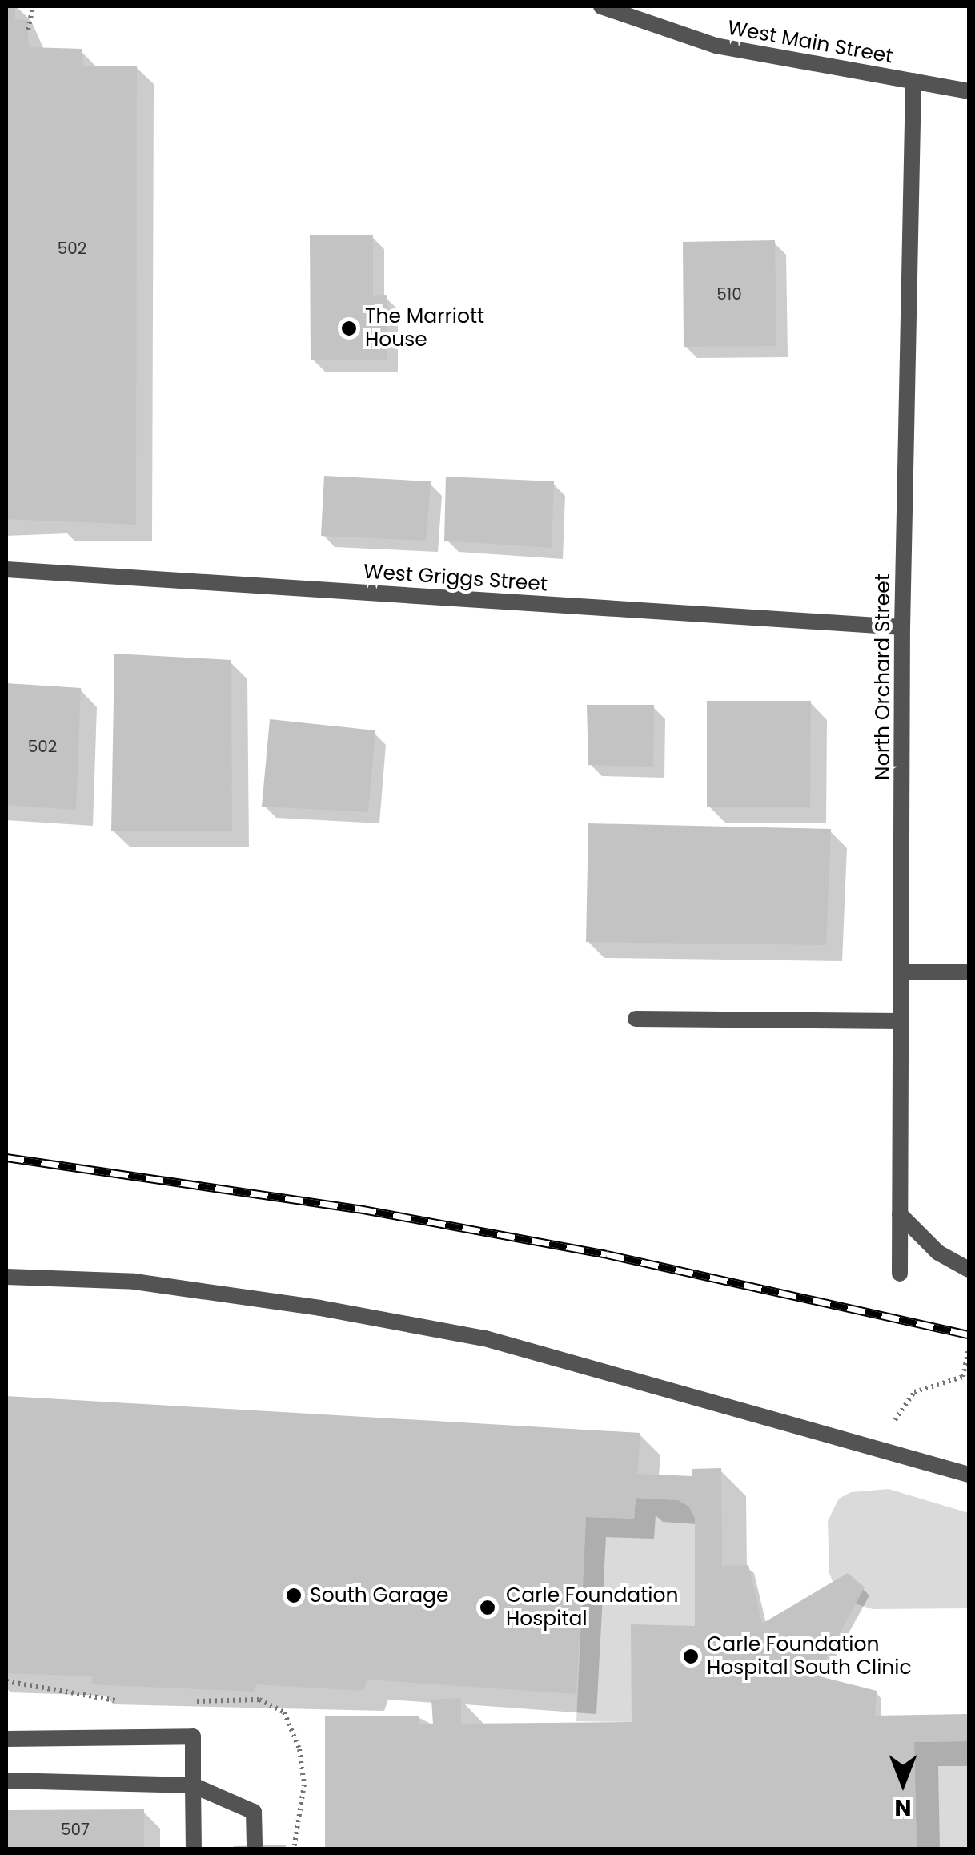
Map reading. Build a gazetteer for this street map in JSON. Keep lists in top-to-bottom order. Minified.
{"streets":{"street":["West Main Street","West Griggs Street","North Orchard Street"]},"crossings":[["West Main Street","North Orchard Street"],["West Griggs Street","North Orchard Street"]],"places":["The Marriott House","South Garage","Carle Foundation Hospital","Carle Foundation Hospital South Clinic"],"house_numbers":["502","510","502","507"],"north":"bottom"}
